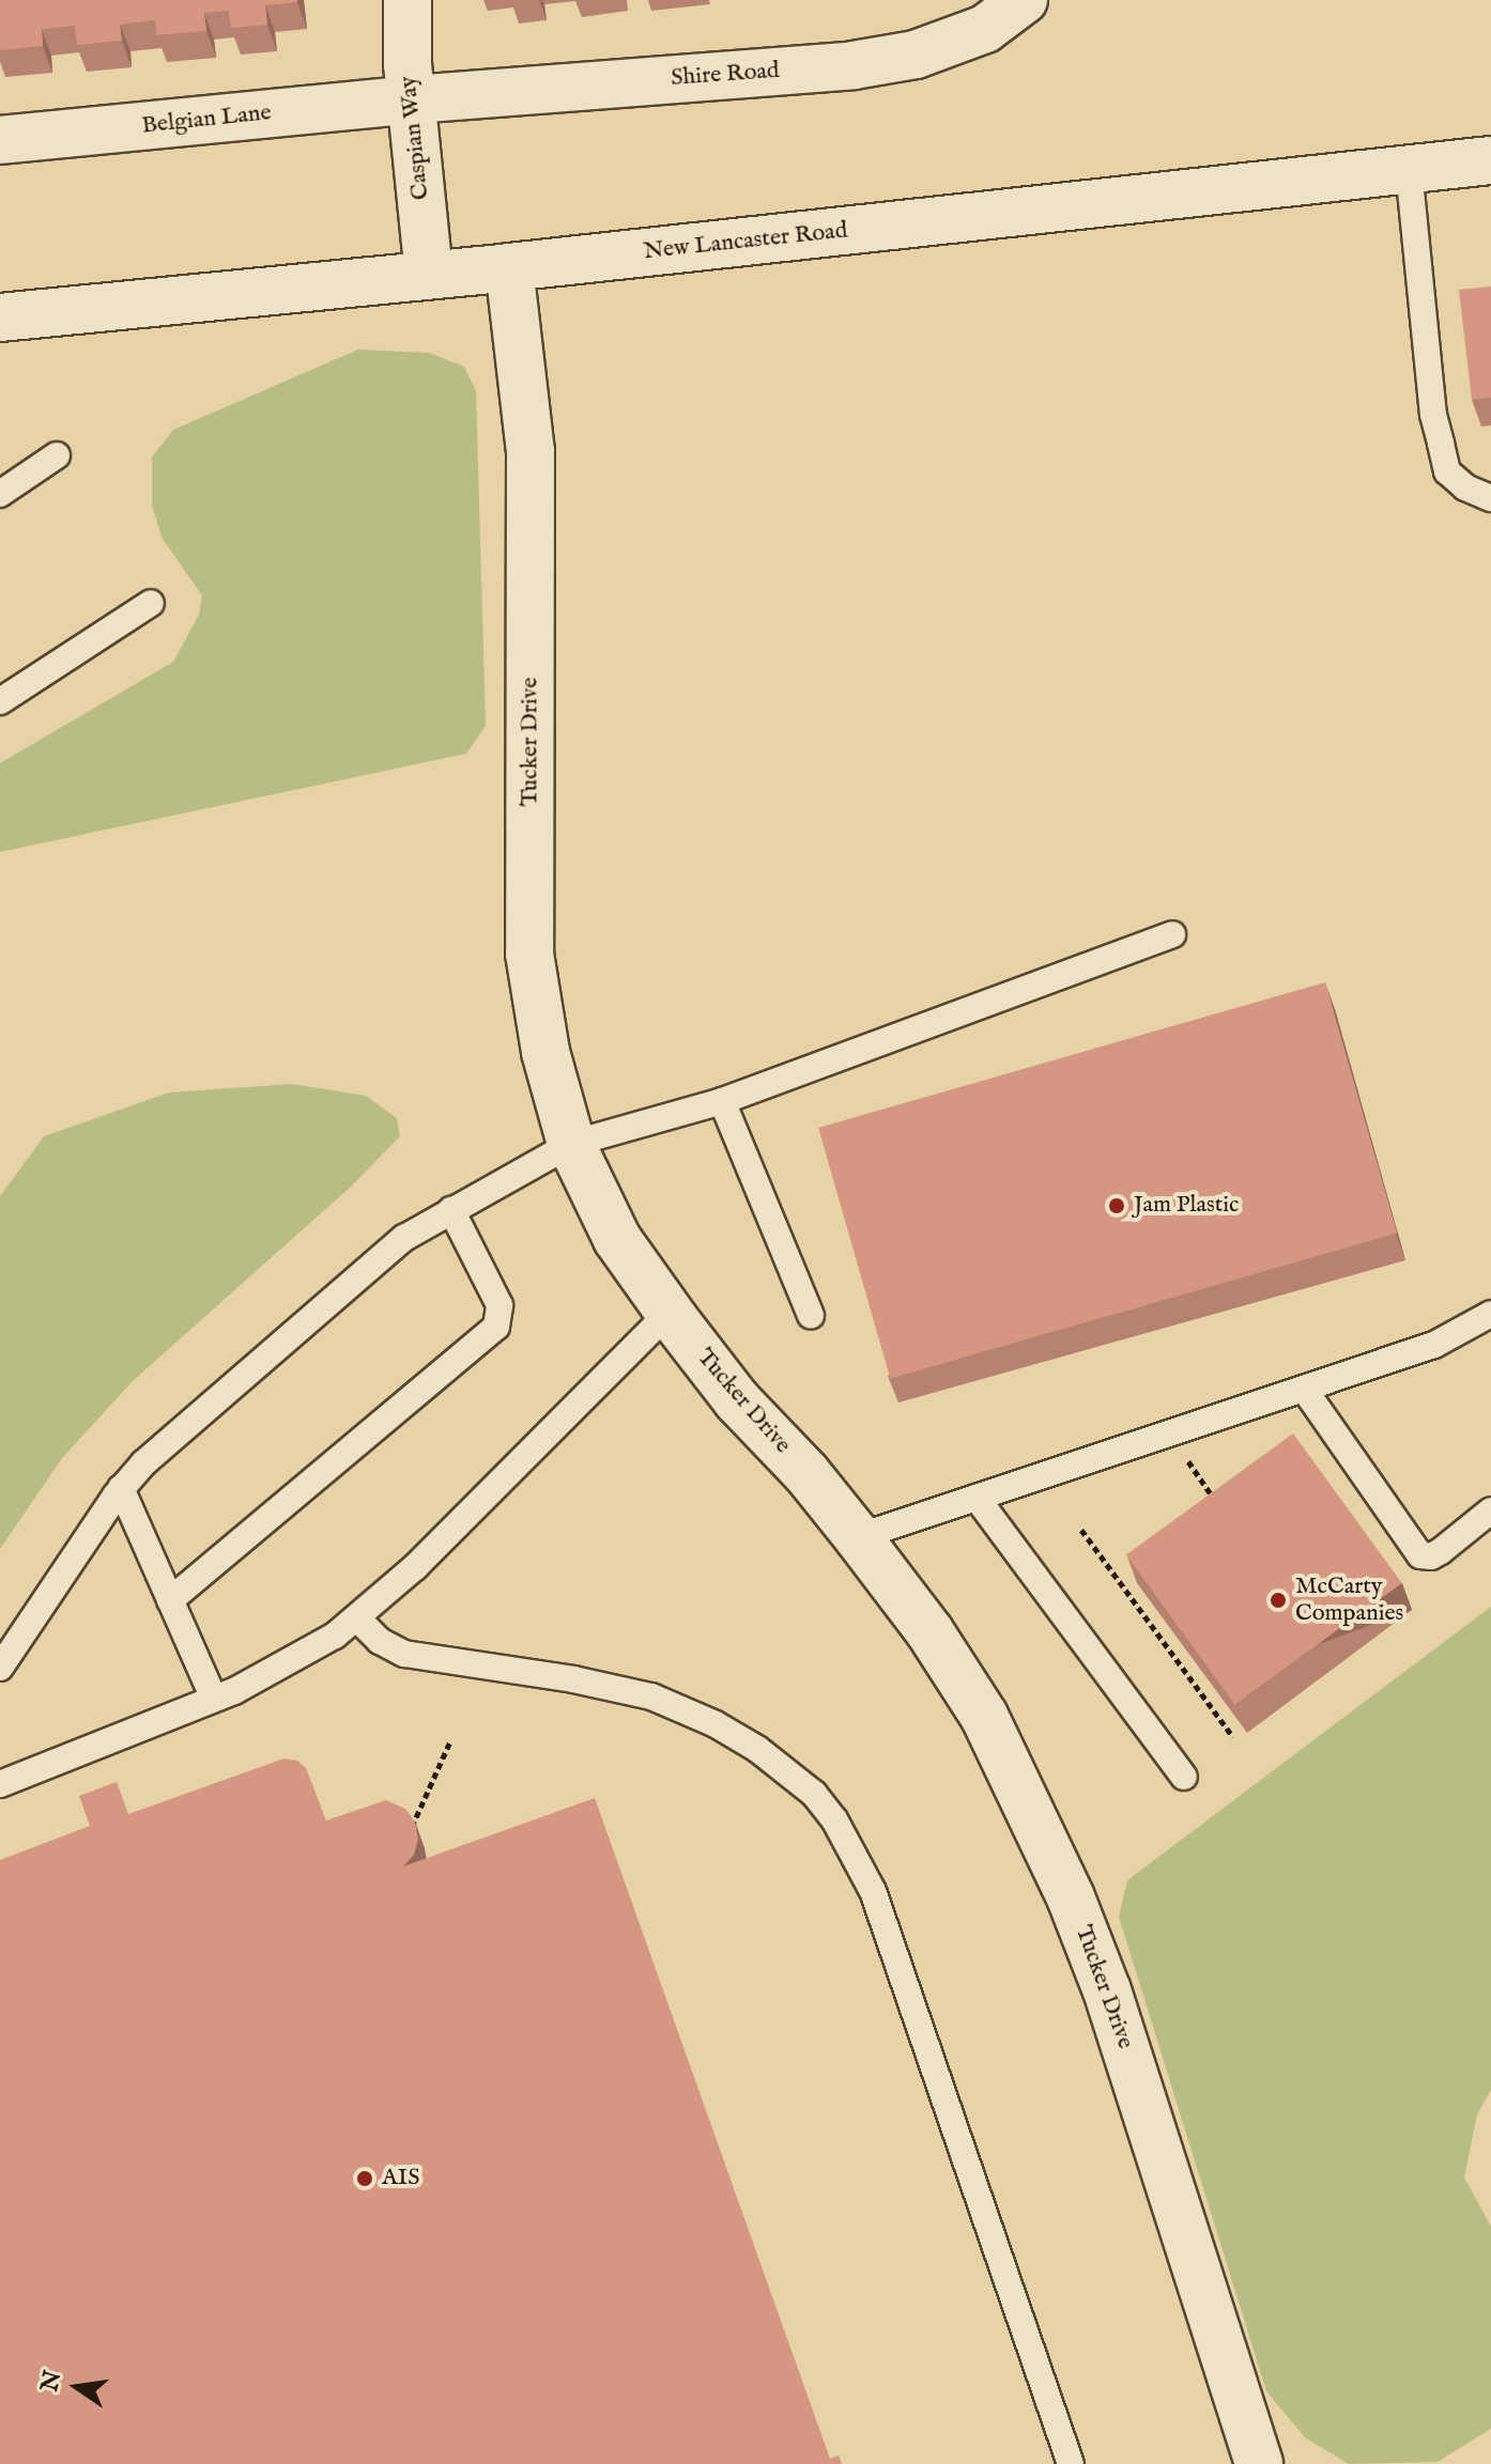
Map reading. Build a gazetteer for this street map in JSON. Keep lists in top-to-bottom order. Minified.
{"streets":{"street":["Shire Road","Belgian Lane","Caspian Way","New Lancaster Road","Tucker Drive"]},"crossings":[["Shire Road","Belgian Lane"],["Shire Road","Caspian Way"],["Belgian Lane","Caspian Way"],["Caspian Way","New Lancaster Road"],["New Lancaster Road","Tucker Drive"]],"places":["Jam Plastic","McCarty Companies","AIS"],"north":"left"}
